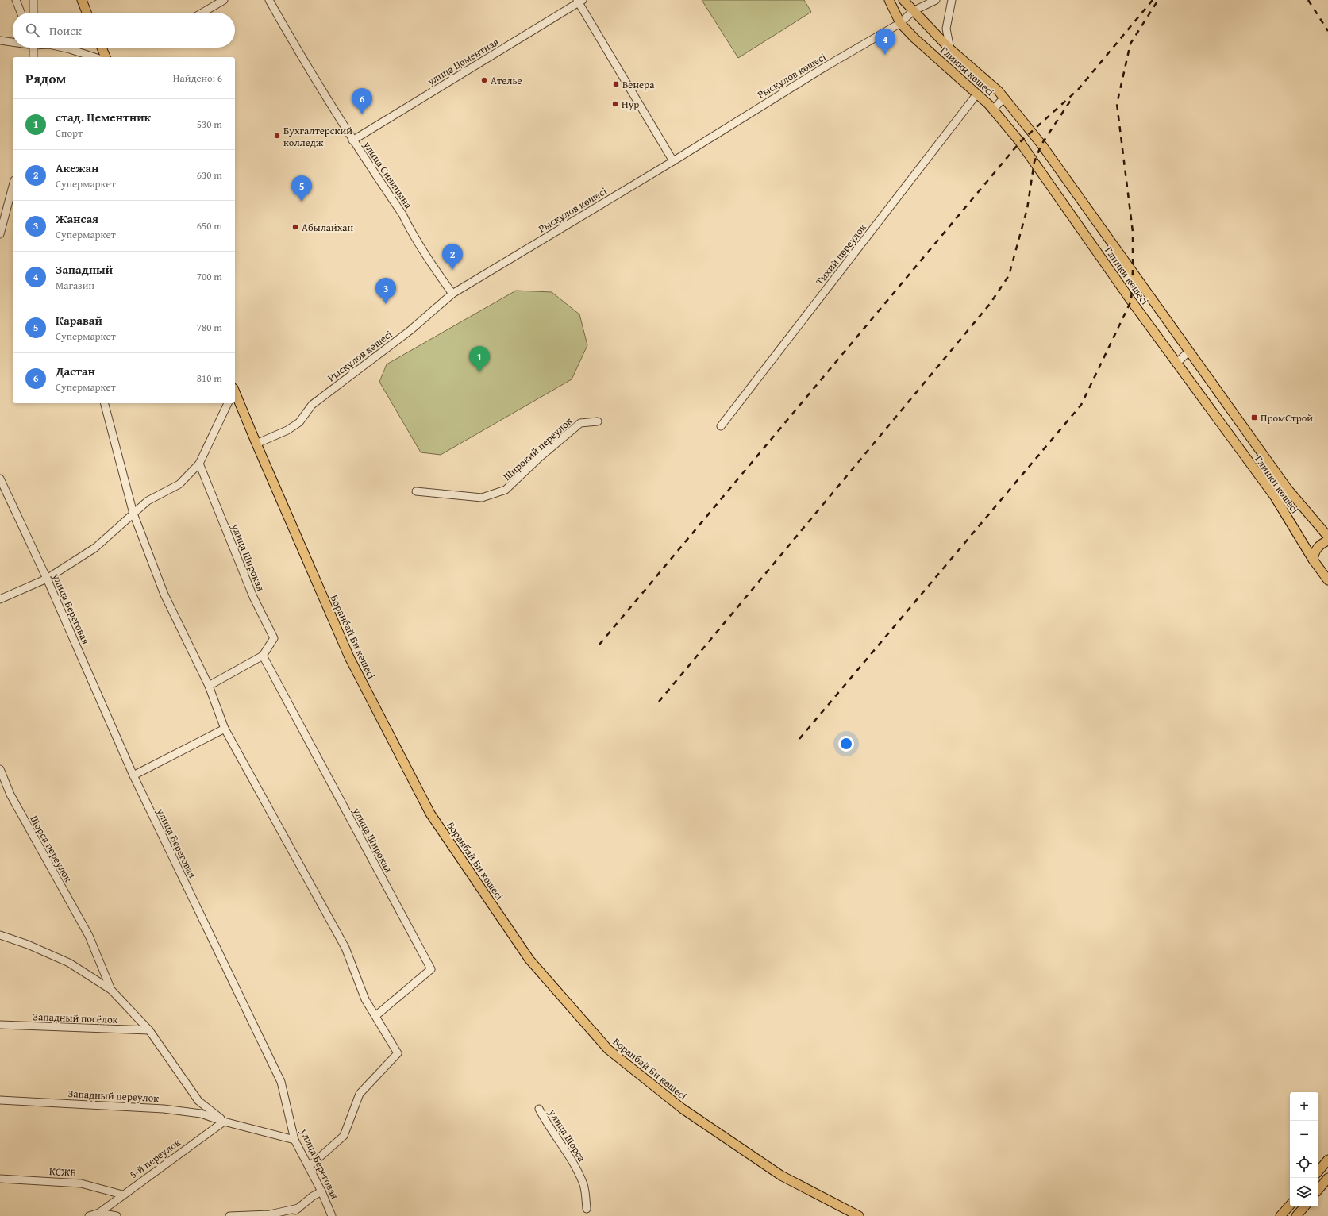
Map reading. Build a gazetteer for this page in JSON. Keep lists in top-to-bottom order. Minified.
{"streets":{"main road":["Глинки көшесі","Боранбай Би көшесі"],"street":["улица Цементная","Рысқұлов көшесі","улица Синицына","Тихий переулок","Широкий переулок","улица Широкая","улица Береговая","Щорса переулок","Западный посёлок","Западный переулок","улица Щорса","5-й переулок","КСЖБ"]},"crossings":[["улица Цементная","улица Синицына"],["Глинки көшесі","Рысқұлов көшесі"],["Глинки көшесі","Тихий переулок"],["Рысқұлов көшесі","улица Синицына"],["Рысқұлов көшесі","Боранбай Би көшесі"],["улица Береговая","Западный переулок"],["Западный переулок","5-й переулок"],["5-й переулок","КСЖБ"]],"places":{"other":["Ателье","Нур","Бухгалтерский колледж","Абылайхан"],"transit":["Венера","ПромСтрой"]},"page":{"search":"Поиск","pins":["4","6","5","2","3","1"],"heading":["Рядом","Найдено: 6"],"list":[{"mark":"1","name":"стад. Цементник","note":"Спорт","value":"530 m"},{"mark":"2","name":"Акежан","note":"Супермаркет","value":"630 m"},{"mark":"3","name":"Жансая","note":"Супермаркет","value":"650 m"},{"mark":"4","name":"Западный","note":"Магазин","value":"700 m"},{"mark":"5","name":"Каравай","note":"Супермаркет","value":"780 m"},{"mark":"6","name":"Дастан","note":"Супермаркет","value":"810 m"}],"map_buttons":["+","−"]}}
